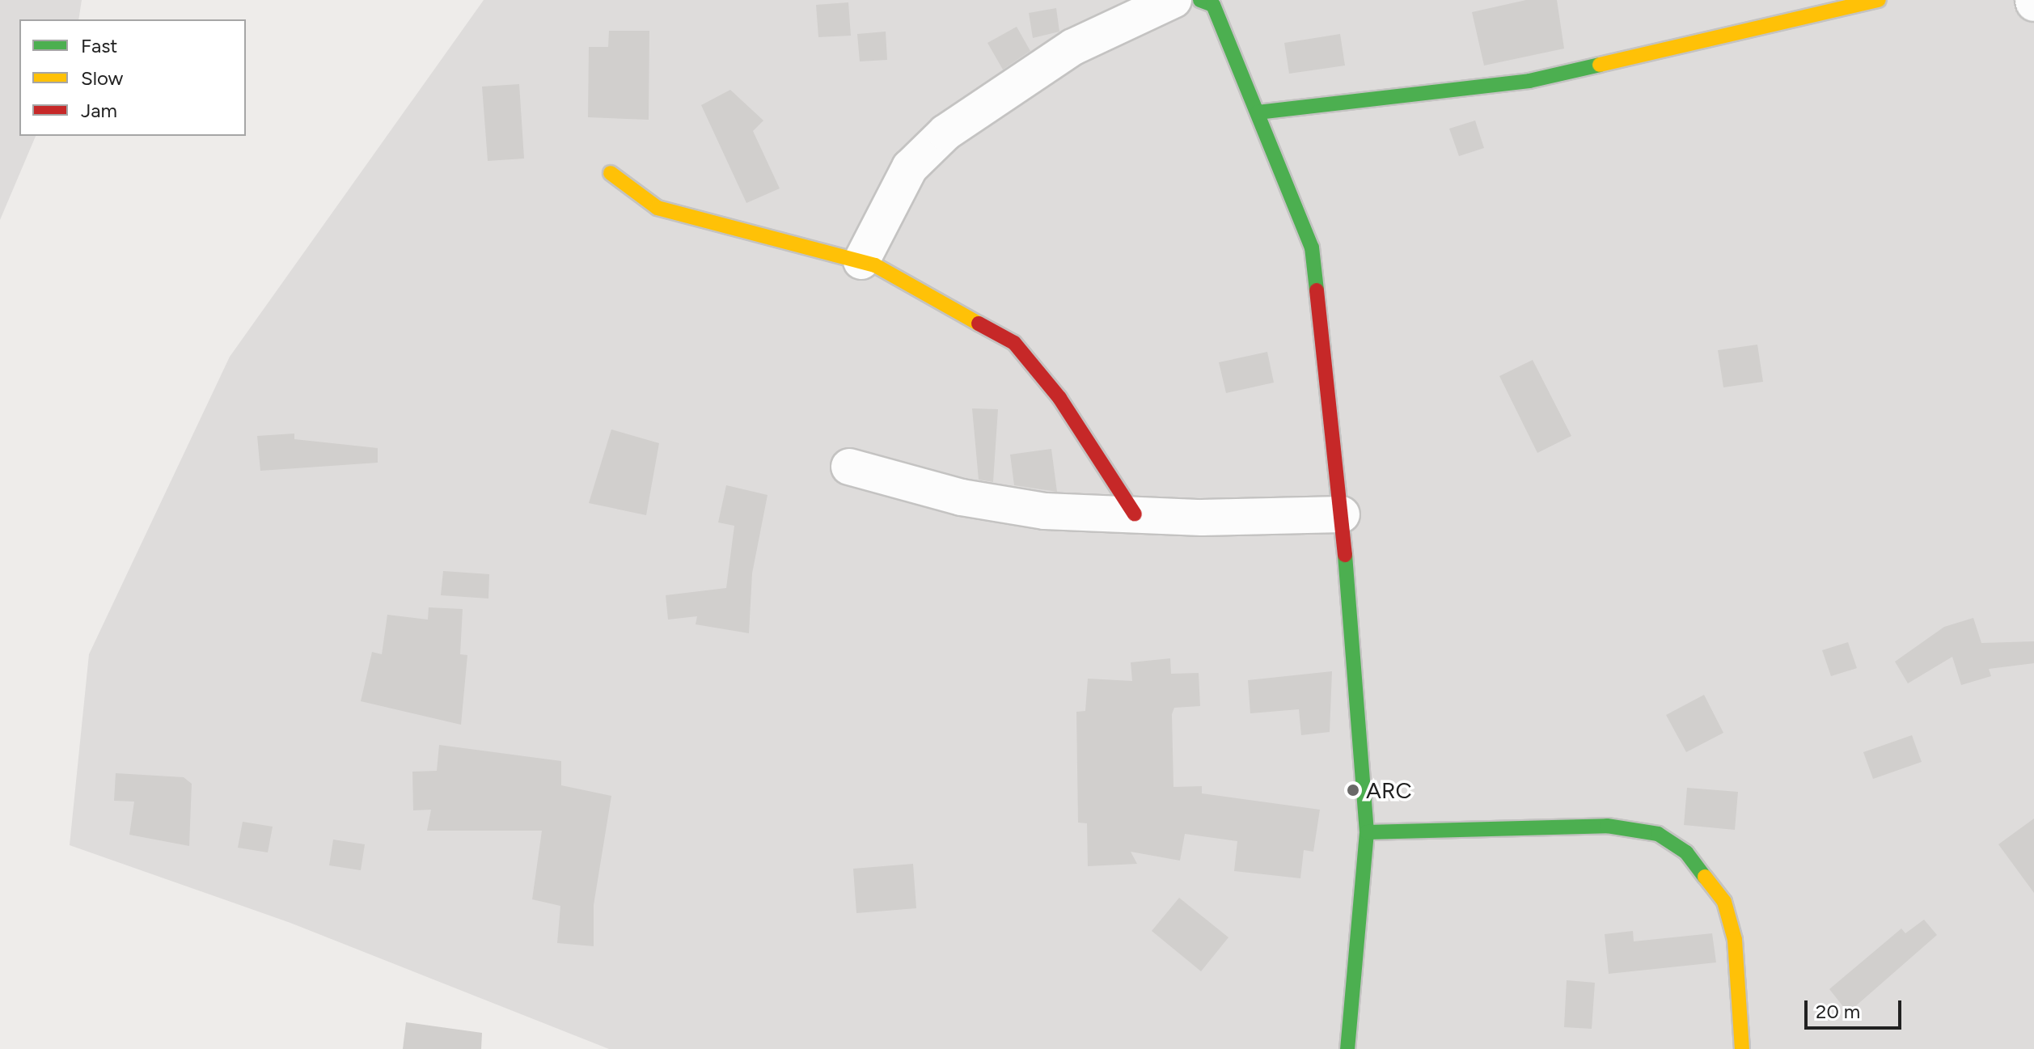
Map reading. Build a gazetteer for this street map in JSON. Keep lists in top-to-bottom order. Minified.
{"places":["ARC"],"legend":["Fast","Slow","Jam"],"scale_bar":"20 m"}
